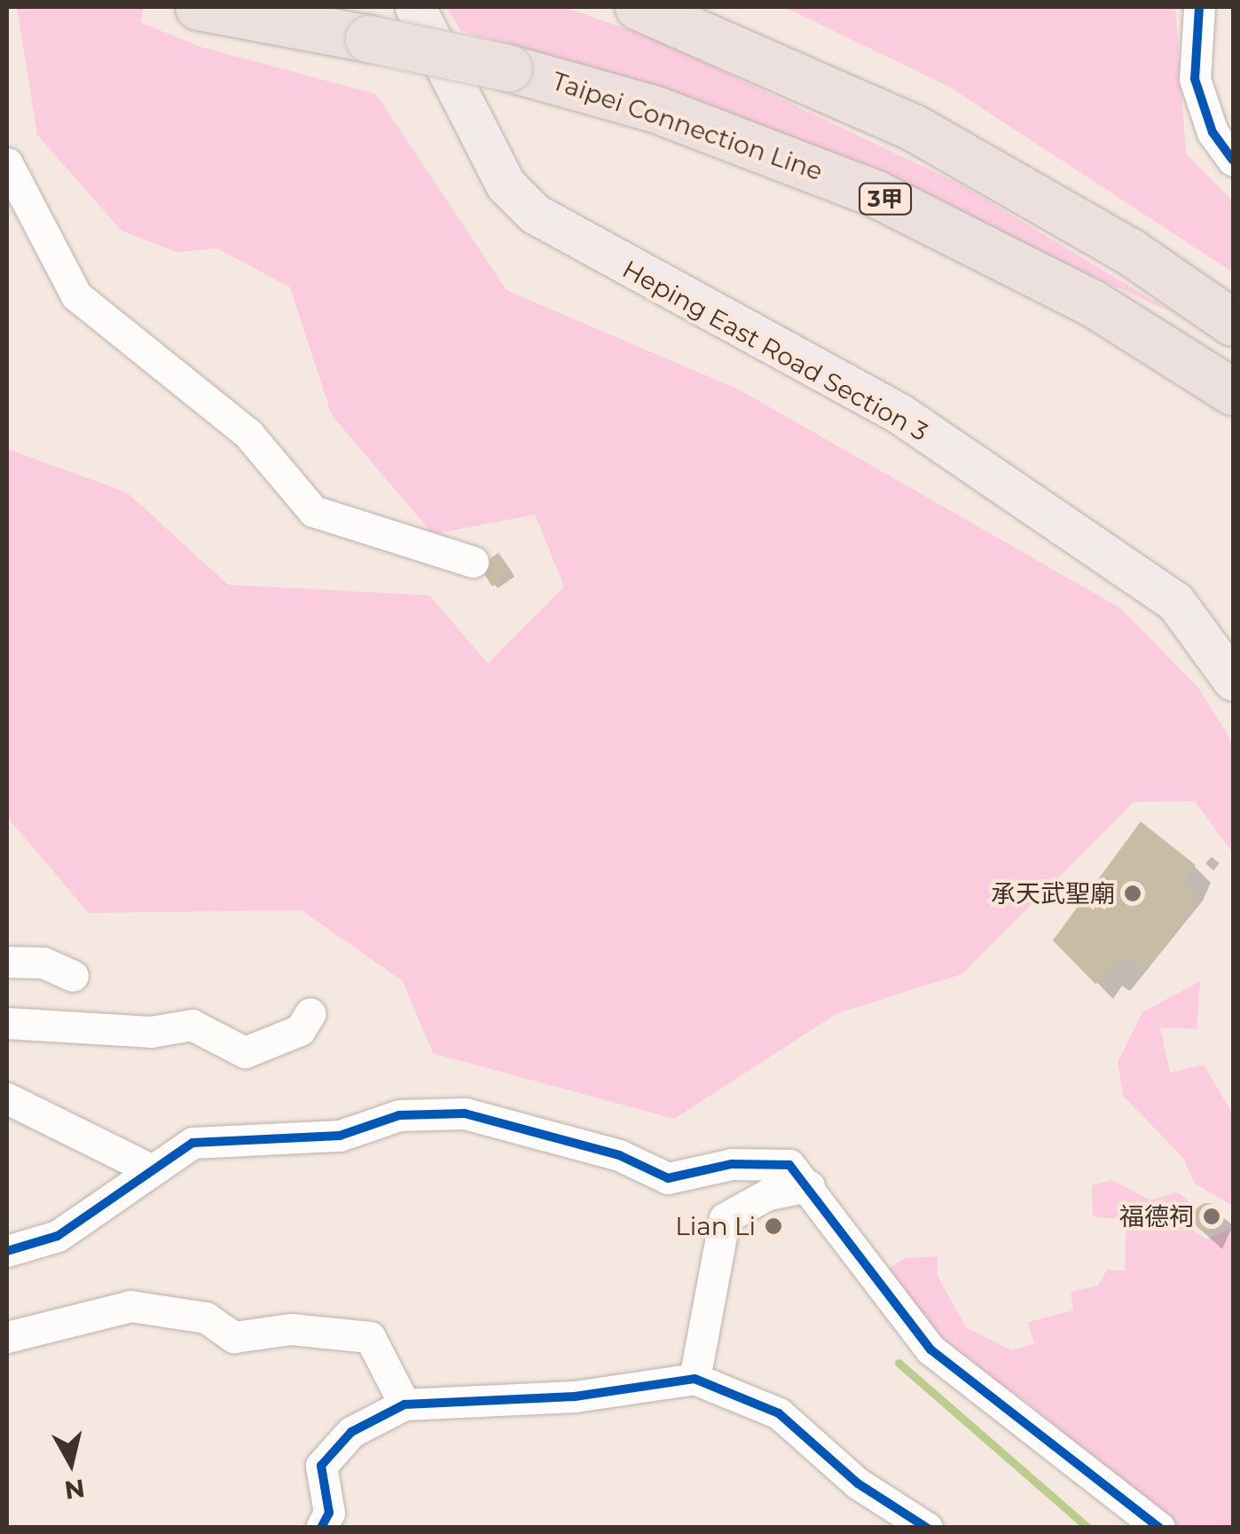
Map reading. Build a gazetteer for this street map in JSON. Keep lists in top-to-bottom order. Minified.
{"streets":{"highway":["Taipei Connection Line","3甲"],"main road":["Heping East Road Section 3"]},"places":["承天武聖廟","福德祠","Lian Li"],"north":"bottom"}
